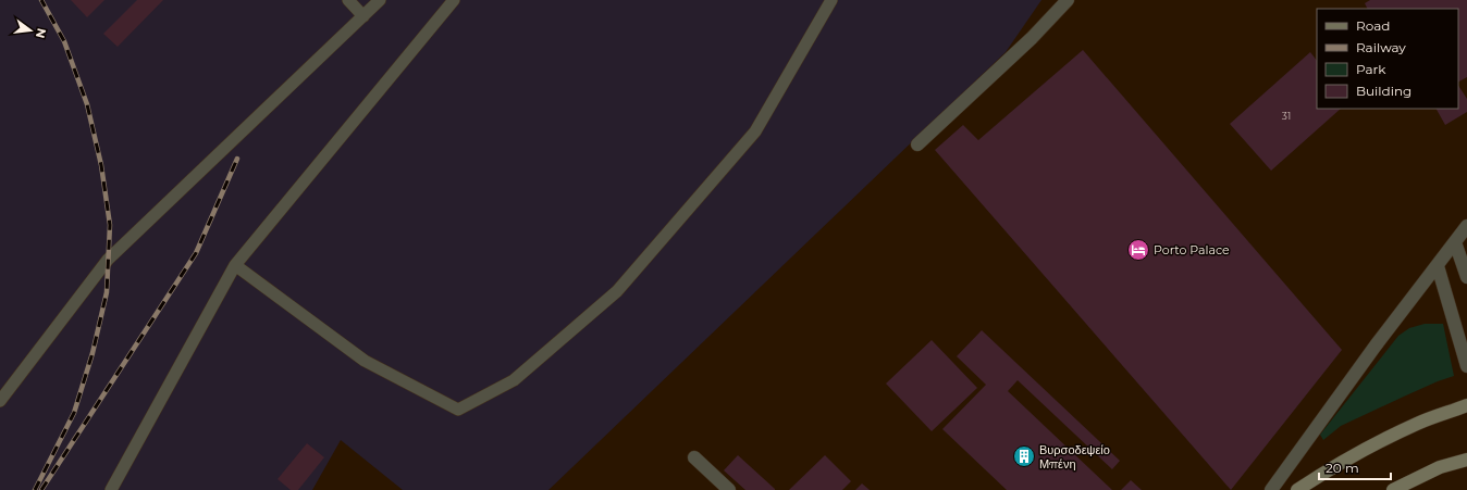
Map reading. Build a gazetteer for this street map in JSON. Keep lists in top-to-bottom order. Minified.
{"places":{"hotel":["Porto Palace"],"building":["Βυρσοδεψείο Μπένη"]},"house_numbers":["31"],"legend":["Road","Railway","Park","Building"],"scale_bar":"20 m","north":"right"}
